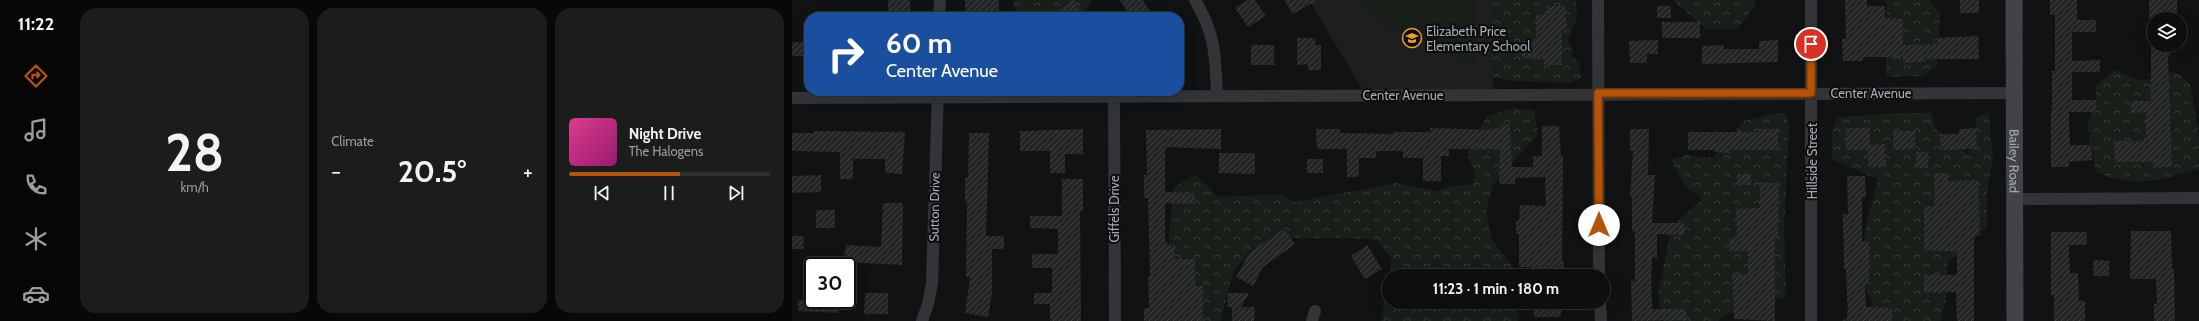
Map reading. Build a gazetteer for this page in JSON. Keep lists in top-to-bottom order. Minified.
{"streets":{"street":["Center Avenue","Hillside Street","Bailey Road","Sutton Drive","Giffels Drive"]},"crossings":[["Center Avenue","Hillside Street"],["Center Avenue","Bailey Road"],["Center Avenue","Giffels Drive"]],"places":{"school or university":["Elizabeth Price Elementary School"]},"page":{"tabs":"11:22","tile":[["28","km/h"],"Climate"],"turn":["60 m","Center Avenue"],"song":["Night Drive","The Halogens"],"heat":["−","20.5°","+"],"limit":"30","trip":"11:23 · 1 min · 180 m"}}
